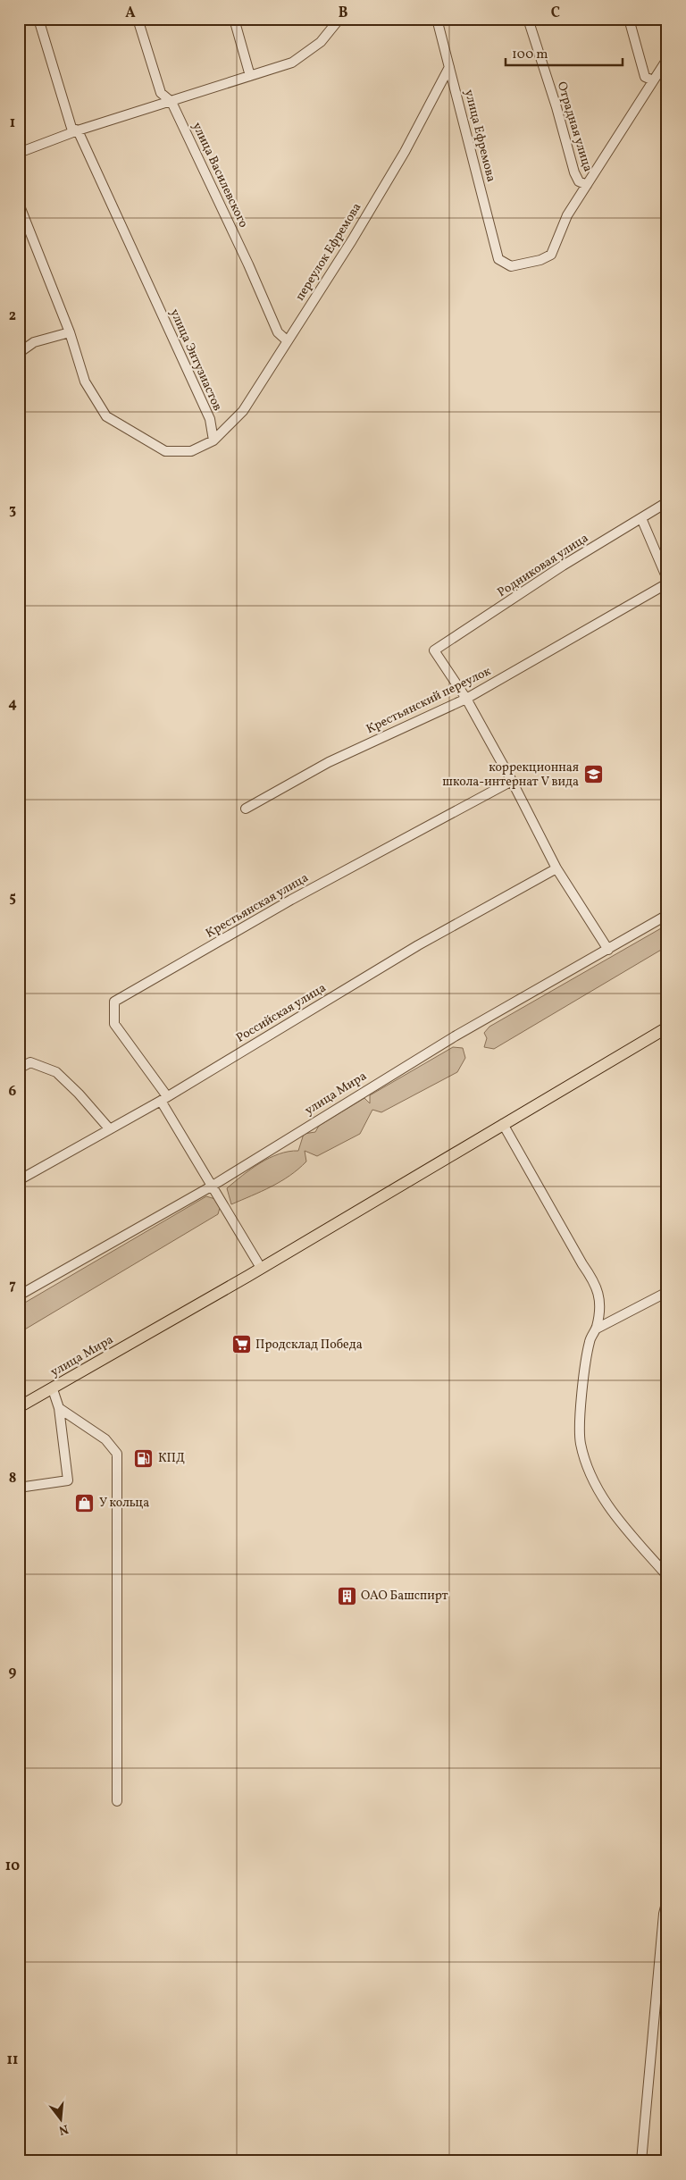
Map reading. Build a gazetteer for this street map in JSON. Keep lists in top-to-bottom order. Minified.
{"streets":{"main road":["улица Мира"],"street":["Отрадная улица","улица Ефремова","улица Василевского","переулок Ефремова","улица Энтузиастов","Родниковая улица","Крестьянский переулок","Крестьянская улица","Российская улица"]},"crossings":[["Отрадная улица","улица Ефремова"],["улица Ефремова","переулок Ефремова"],["улица Василевского","переулок Ефремова"],["переулок Ефремова","улица Энтузиастов"],["Родниковая улица","Крестьянский переулок"],["Крестьянская улица","Российская улица"]],"places":{"school or university":["коррекционная школа-интернат V вида"],"supermarket":["Продсклад Победа"],"fuel station":["КПД"],"shop":["У кольца"],"building":["ОАО Башспирт"]},"scale_bar":"100 m","north":"bottom","grid":{"columns":["A","B","C"],"rows":["1","2","3","4","5","6","7","8","9","10","11"]}}
